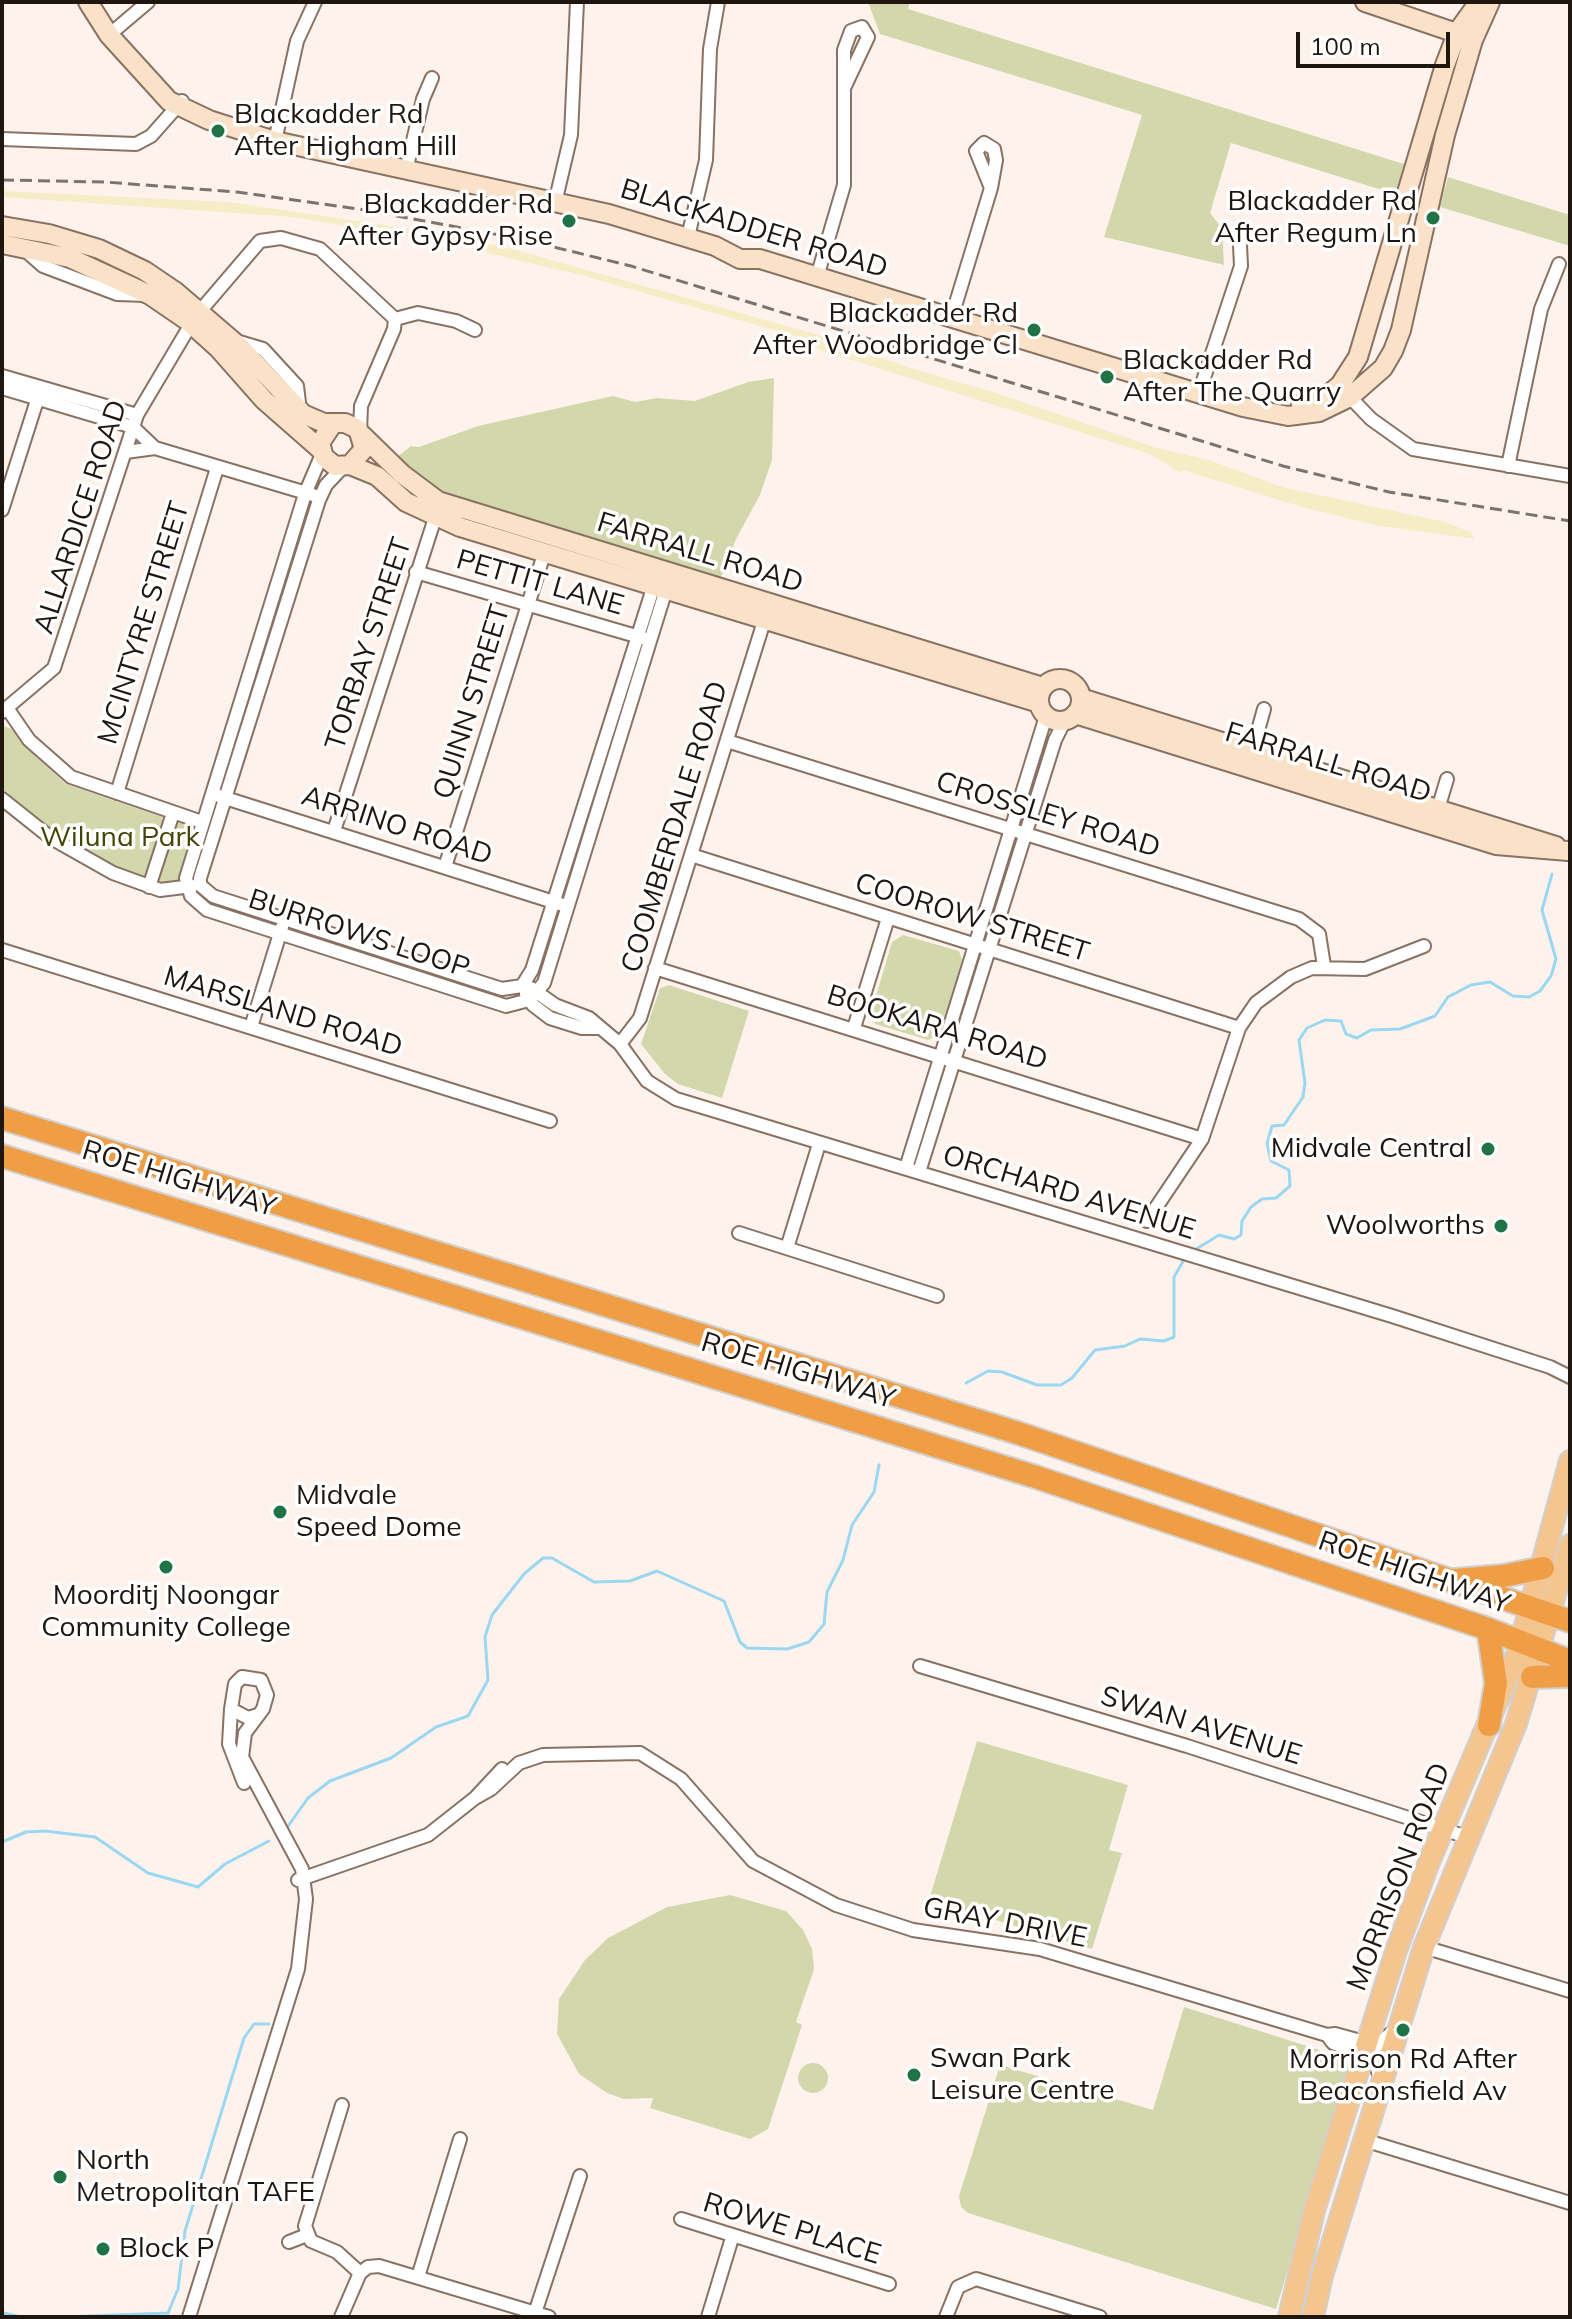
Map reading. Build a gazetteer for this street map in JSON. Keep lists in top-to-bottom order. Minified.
{"streets":{"highway":["ROE HIGHWAY"],"main road":["BLACKADDER ROAD","FARRALL ROAD","MORRISON ROAD"],"street":["ALLARDICE ROAD","PETTIT LANE","MCINTYRE STREET","TORBAY STREET","QUINN STREET","CROSSLEY ROAD","ARRINO ROAD","COOMBERDALE ROAD","COOROW STREET","BURROWS LOOP","MARSLAND ROAD","BOOKARA ROAD","ORCHARD AVENUE","SWAN AVENUE","GRAY DRIVE","ROWE PLACE"]},"crossings":[["FARRALL ROAD","TORBAY STREET"],["FARRALL ROAD","QUINN STREET"],["FARRALL ROAD","COOMBERDALE ROAD"],["PETTIT LANE","TORBAY STREET"],["PETTIT LANE","QUINN STREET"],["TORBAY STREET","ARRINO ROAD"],["QUINN STREET","ARRINO ROAD"],["CROSSLEY ROAD","COOMBERDALE ROAD"],["COOMBERDALE ROAD","COOROW STREET"],["COOMBERDALE ROAD","BOOKARA ROAD"],["COOMBERDALE ROAD","ORCHARD AVENUE"],["BURROWS LOOP","ORCHARD AVENUE"],["ROE HIGHWAY","MORRISON ROAD"],["SWAN AVENUE","MORRISON ROAD"],["MORRISON ROAD","GRAY DRIVE"]],"parks":["Wiluna Park"],"places":["Blackadder Rd After Higham Hill","Blackadder Rd After Regum Ln","Blackadder Rd After Gypsy Rise","Blackadder Rd After Woodbridge Cl","Blackadder Rd After The Quarry","Midvale Central","Woolworths","Midvale Speed Dome","Moorditj Noongar Community College","Morrison Rd After Beaconsfield Av","Swan Park Leisure Centre","North Metropolitan TAFE","Block P"],"scale_bar":"100 m"}
